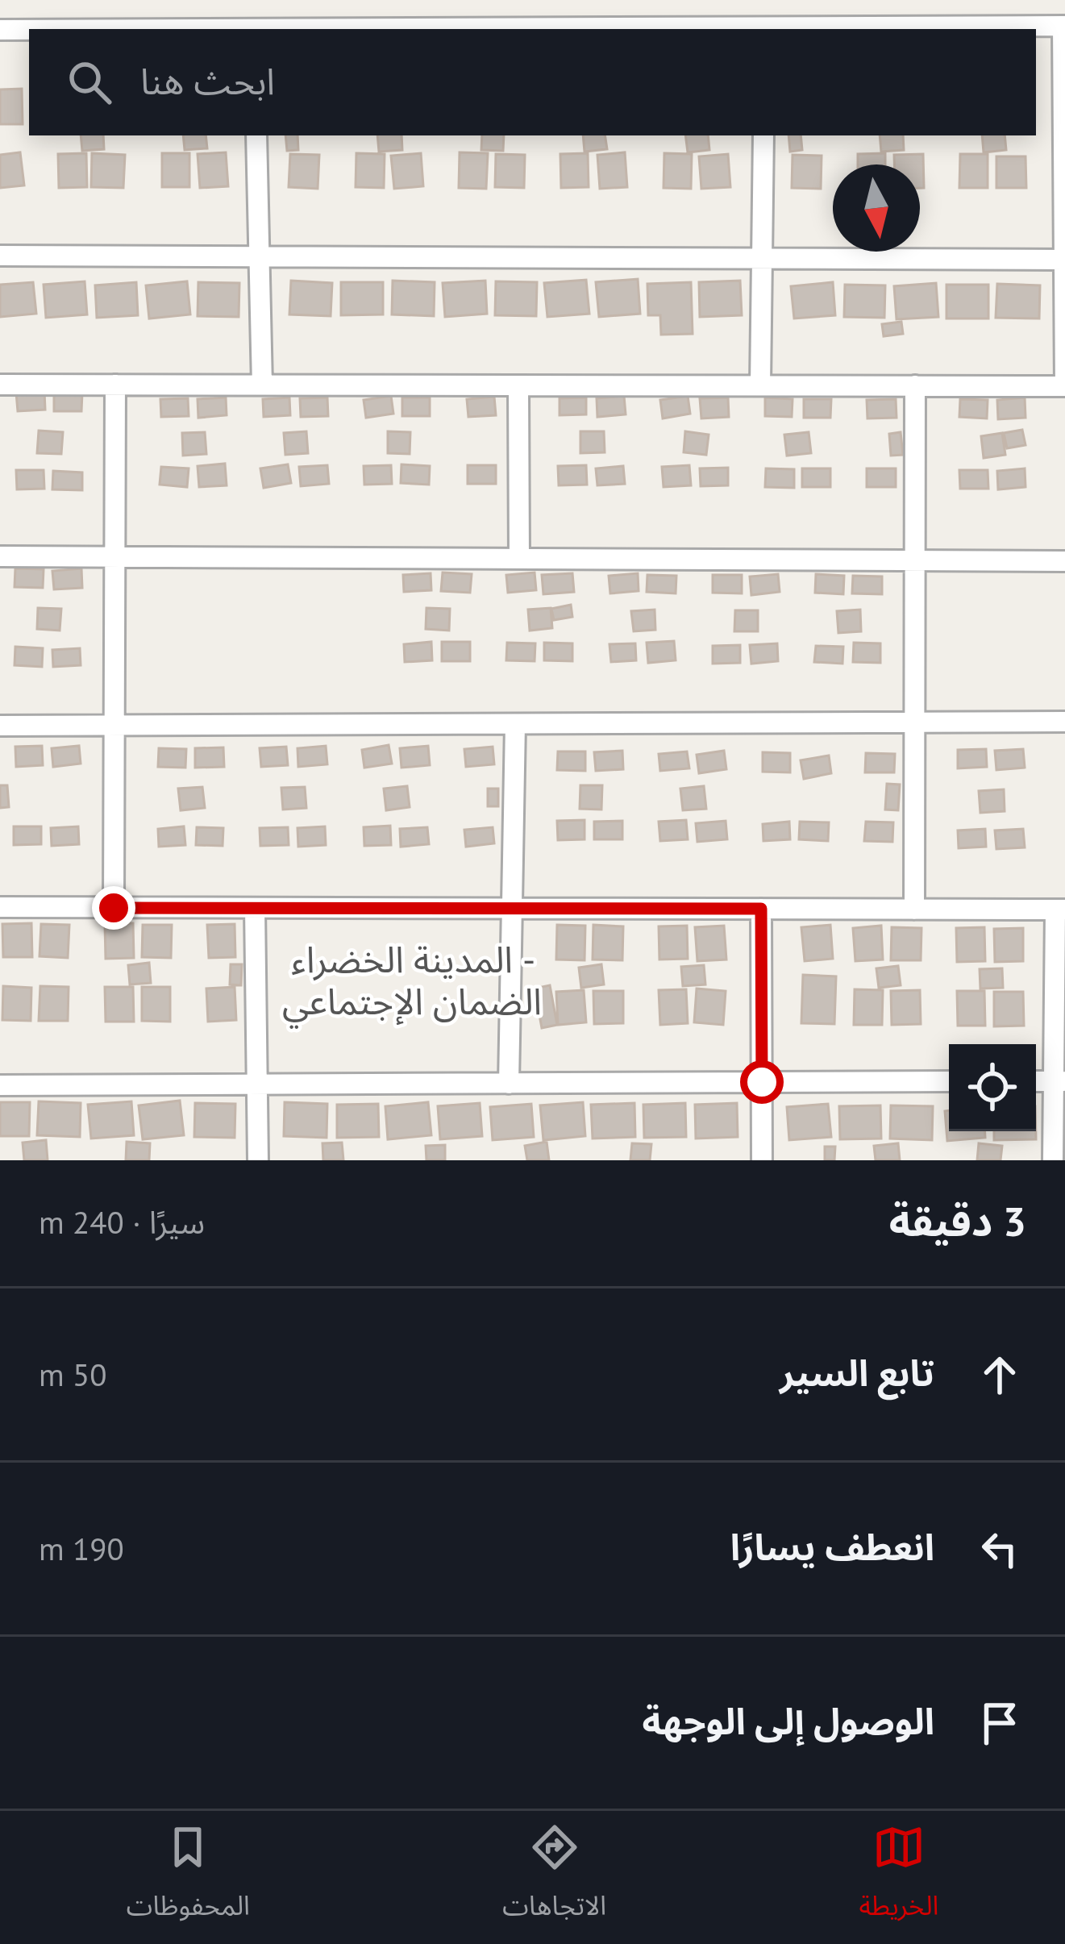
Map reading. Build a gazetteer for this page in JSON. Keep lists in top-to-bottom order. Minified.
{"districts":["المدينة الخضراء - الضمان الإجتماعي"],"north":"bottom","page":{"search":"ابحث هنا","heading":["3 دقيقة","سيرًا · 240 m"],"list":[["تابع السير","50 m"],["انعطف يسارًا","190 m"],"الوصول إلى الوجهة"],"nav":["الخريطة","الاتجاهات","المحفوظات"]}}
